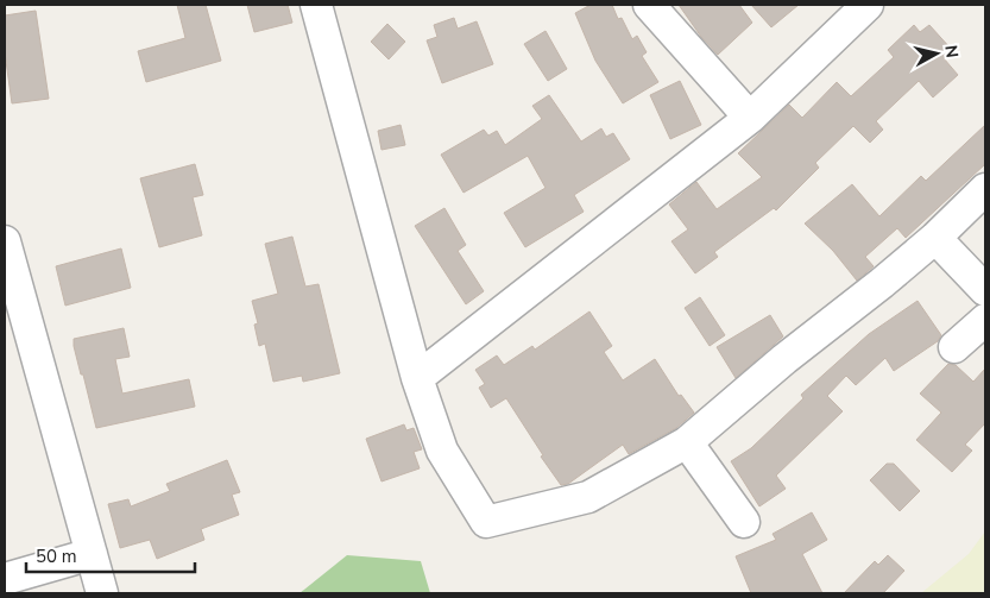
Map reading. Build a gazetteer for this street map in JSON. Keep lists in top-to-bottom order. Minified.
{"scale_bar":"50 m","north":"right"}
